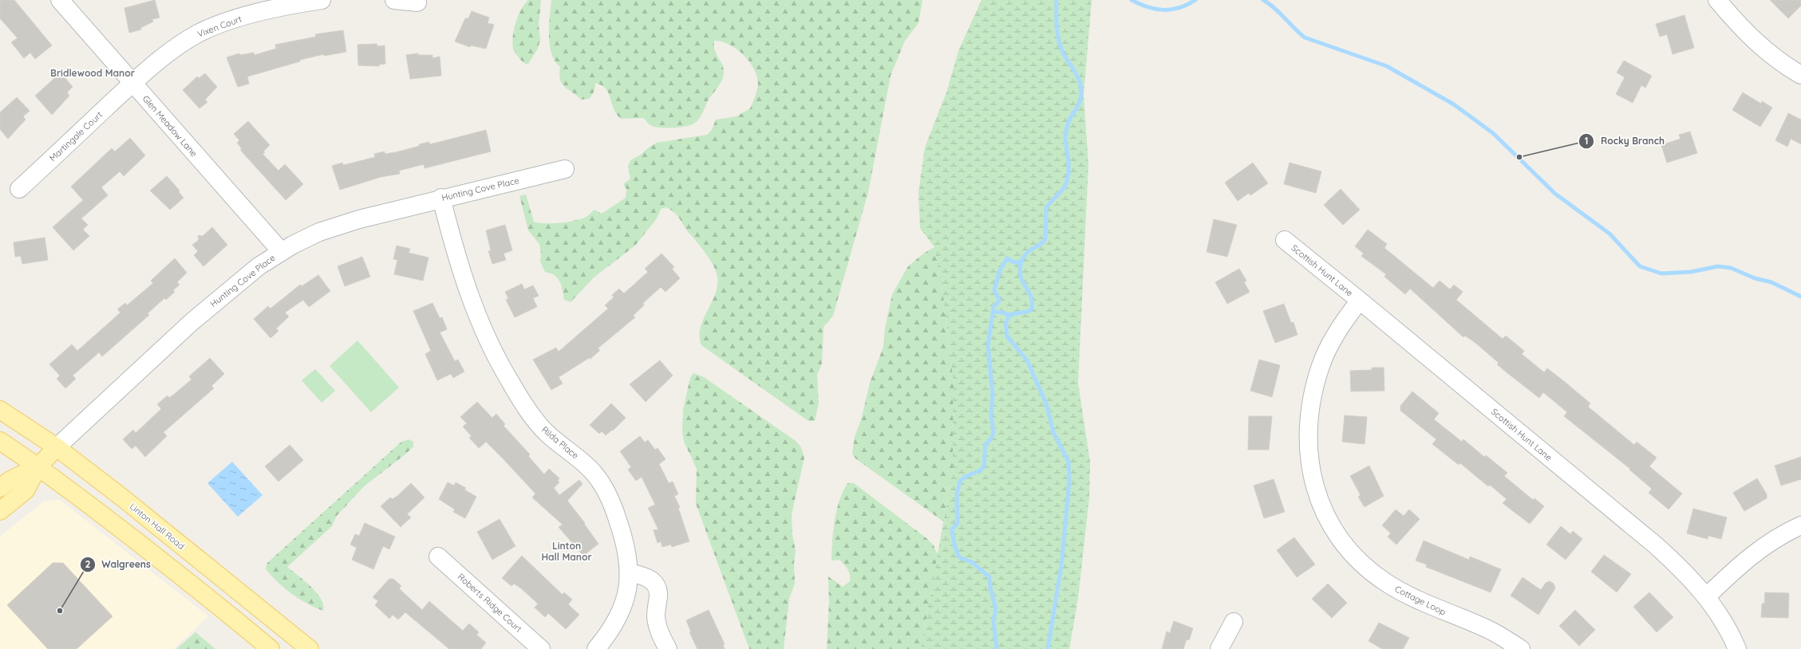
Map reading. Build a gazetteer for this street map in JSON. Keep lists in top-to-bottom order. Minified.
{"streets":{"main road":["Linton Hall Road"],"street":["Vixen Court","Glen Meadow Lane","Martingale Court","Hunting Cove Place","Scottish Hunt Lane","Rilda Place","Cottage Loop","Roberts Ridge Court"]},"crossings":[["Vixen Court","Glen Meadow Lane"],["Vixen Court","Martingale Court"],["Glen Meadow Lane","Martingale Court"],["Glen Meadow Lane","Hunting Cove Place"],["Hunting Cove Place","Rilda Place"],["Hunting Cove Place","Linton Hall Road"],["Scottish Hunt Lane","Cottage Loop"]],"districts":["Bridlewood Manor","Linton Hall Manor"],"places":["Rocky Branch","Walgreens"]}
